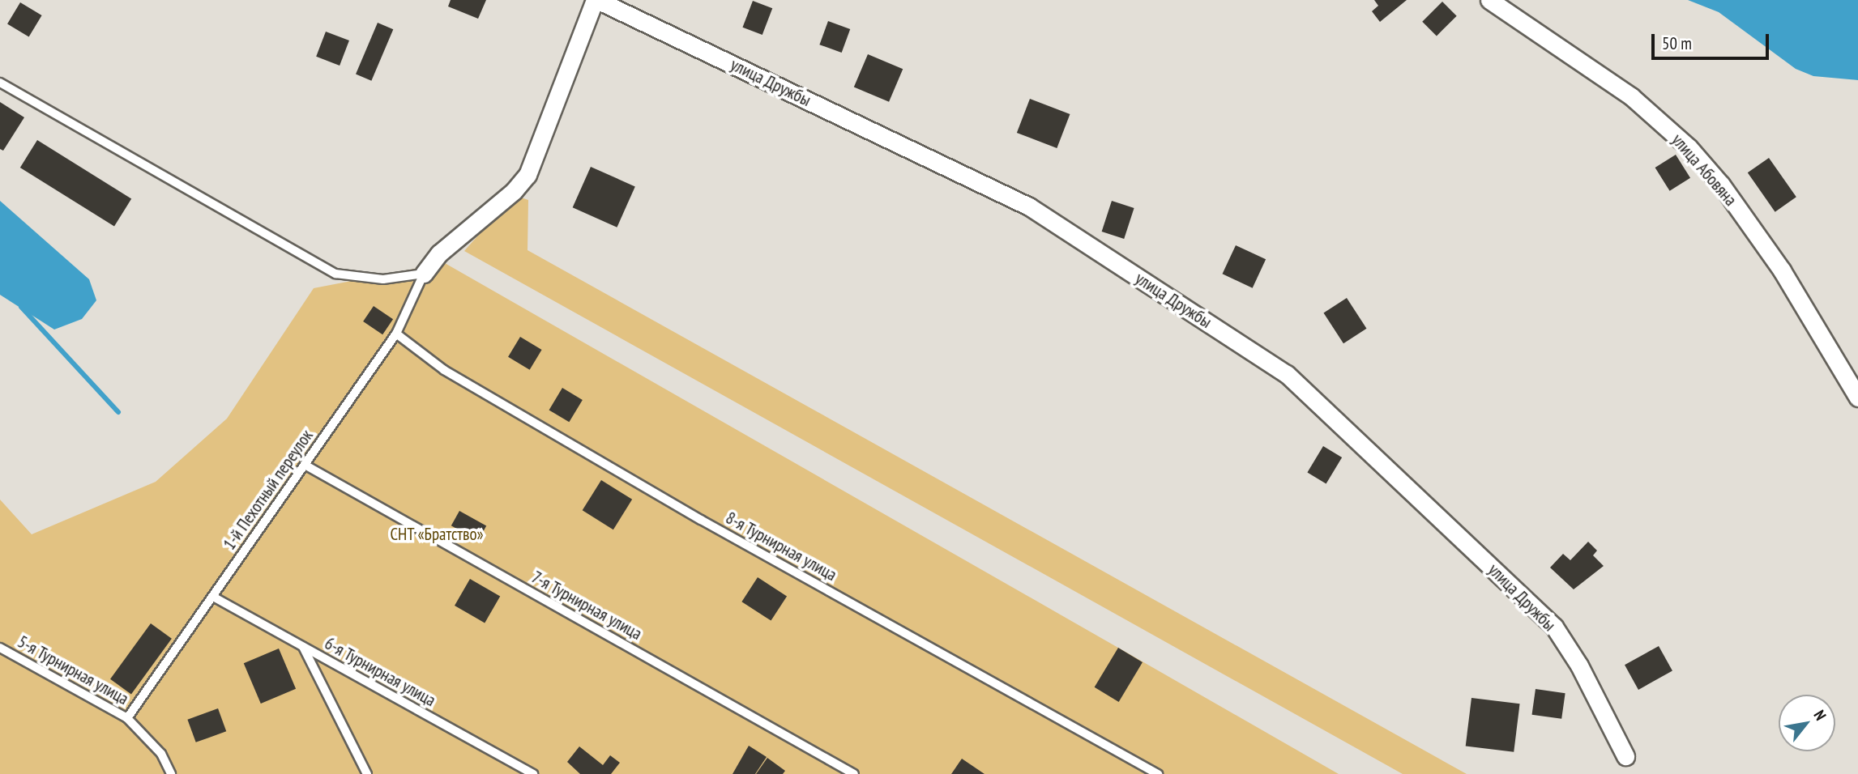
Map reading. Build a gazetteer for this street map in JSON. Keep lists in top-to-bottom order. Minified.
{"streets":{"street":["улица Дружбы","улица Абовяна"],"lane":["1-й Пехотный переулок","8-я Турнирная улица","7-я Турнирная улица","5-я Турнирная улица","6-я Турнирная улица"]},"crossings":[["1-й Пехотный переулок","8-я Турнирная улица"],["1-й Пехотный переулок","7-я Турнирная улица"],["1-й Пехотный переулок","5-я Турнирная улица"],["1-й Пехотный переулок","6-я Турнирная улица"]],"parks":["СНТ «Братство»"],"scale_bar":"50 m","north":"top right"}
